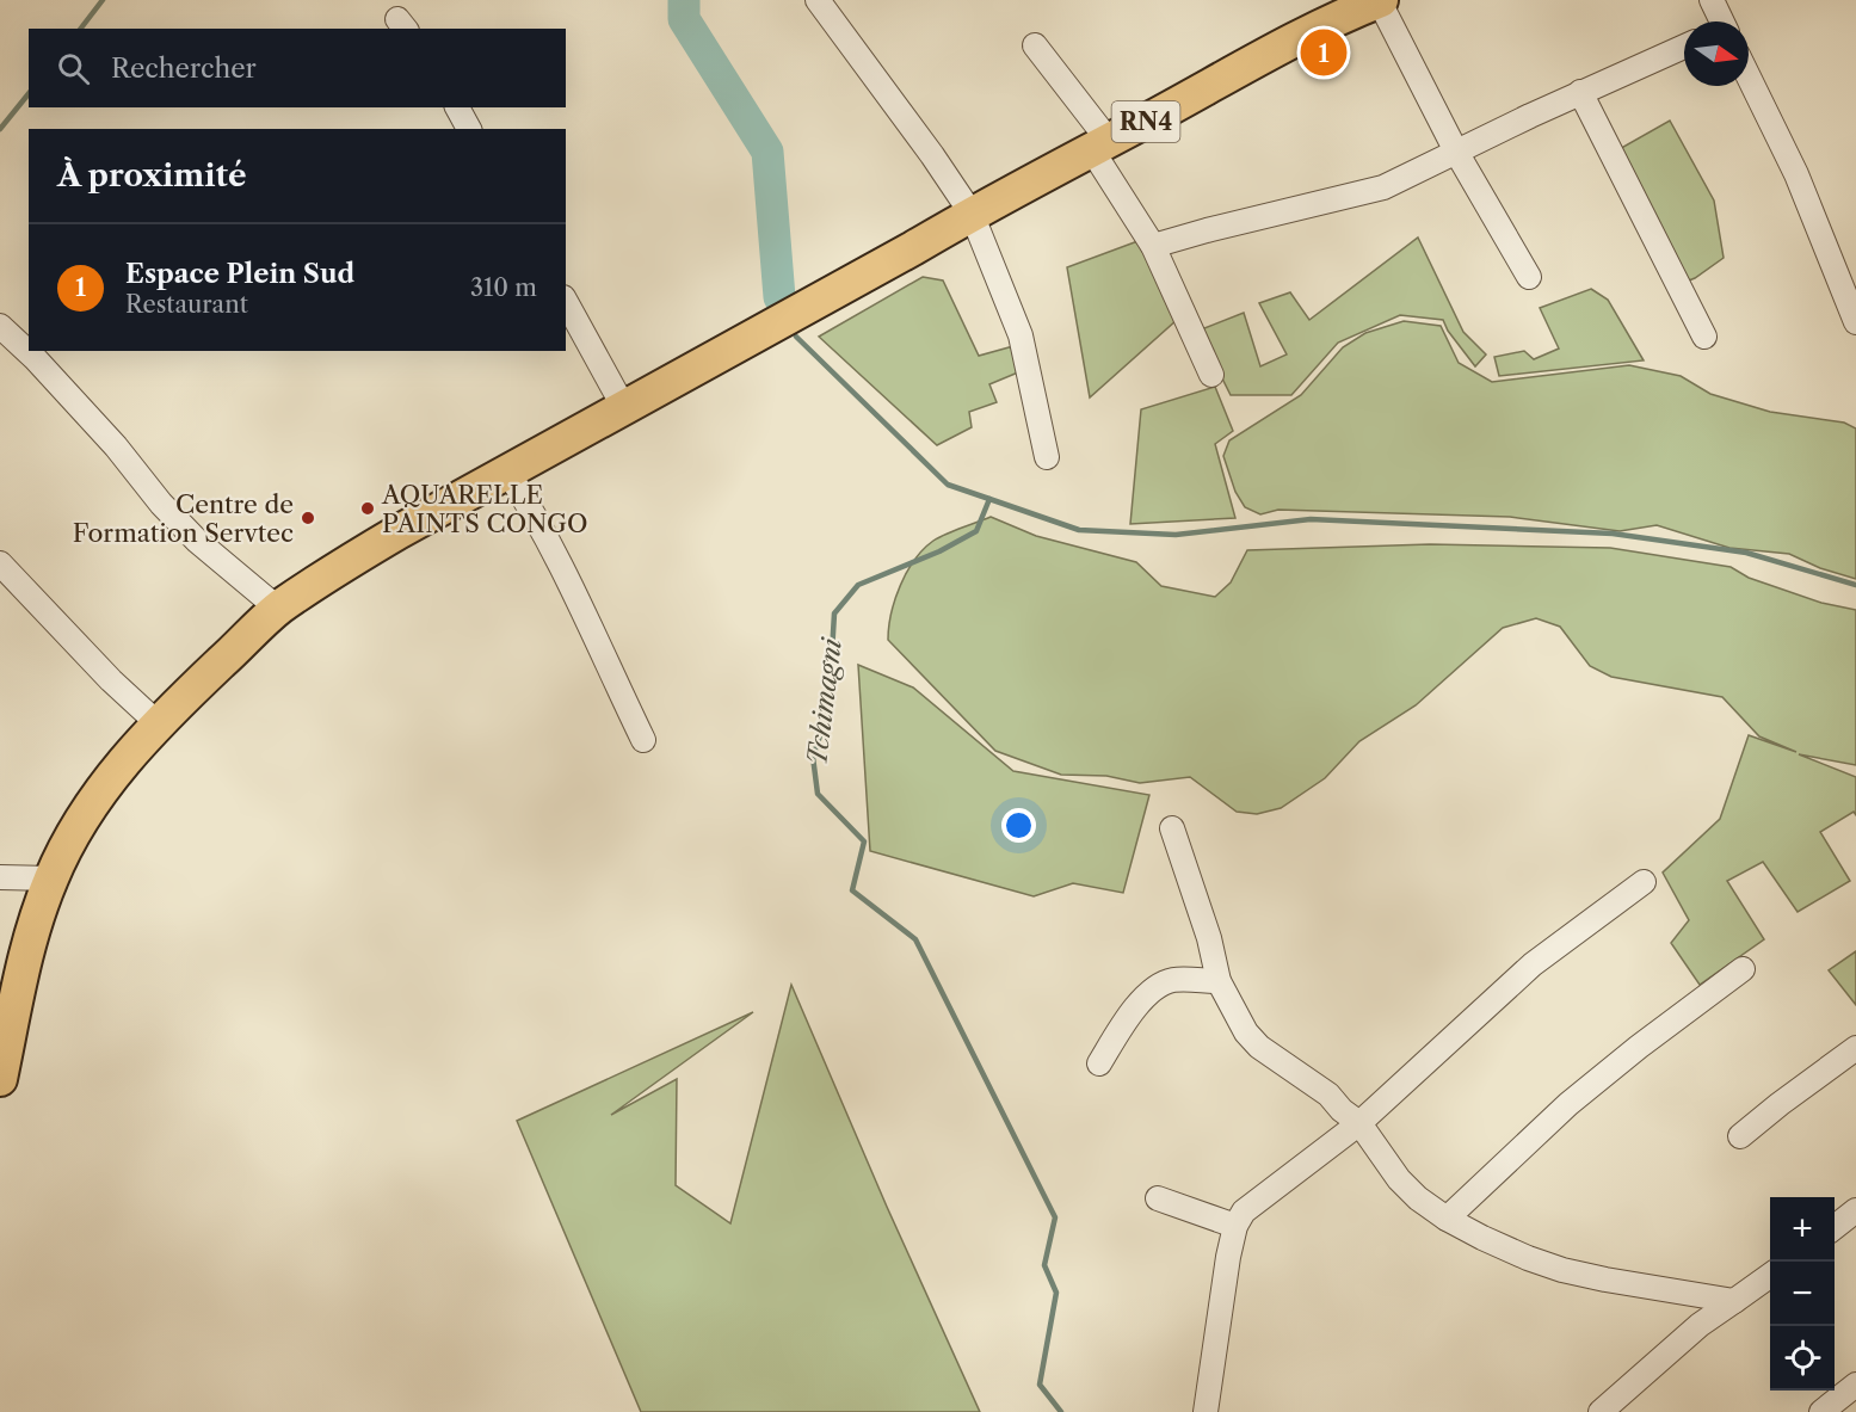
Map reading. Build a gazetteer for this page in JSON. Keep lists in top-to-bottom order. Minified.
{"streets":{"highway":["RN4"]},"water":["Tchimagni"],"places":["AQUARELLE PAINTS CONGO","Centre de Formation Servtec"],"north":"right","page":{"pins":"1","search":"Rechercher","heading":"À proximité","list":[{"mark":"1","name":"Espace Plein Sud","note":"Restaurant","value":"310 m"}],"map_buttons":["+","−"]}}
